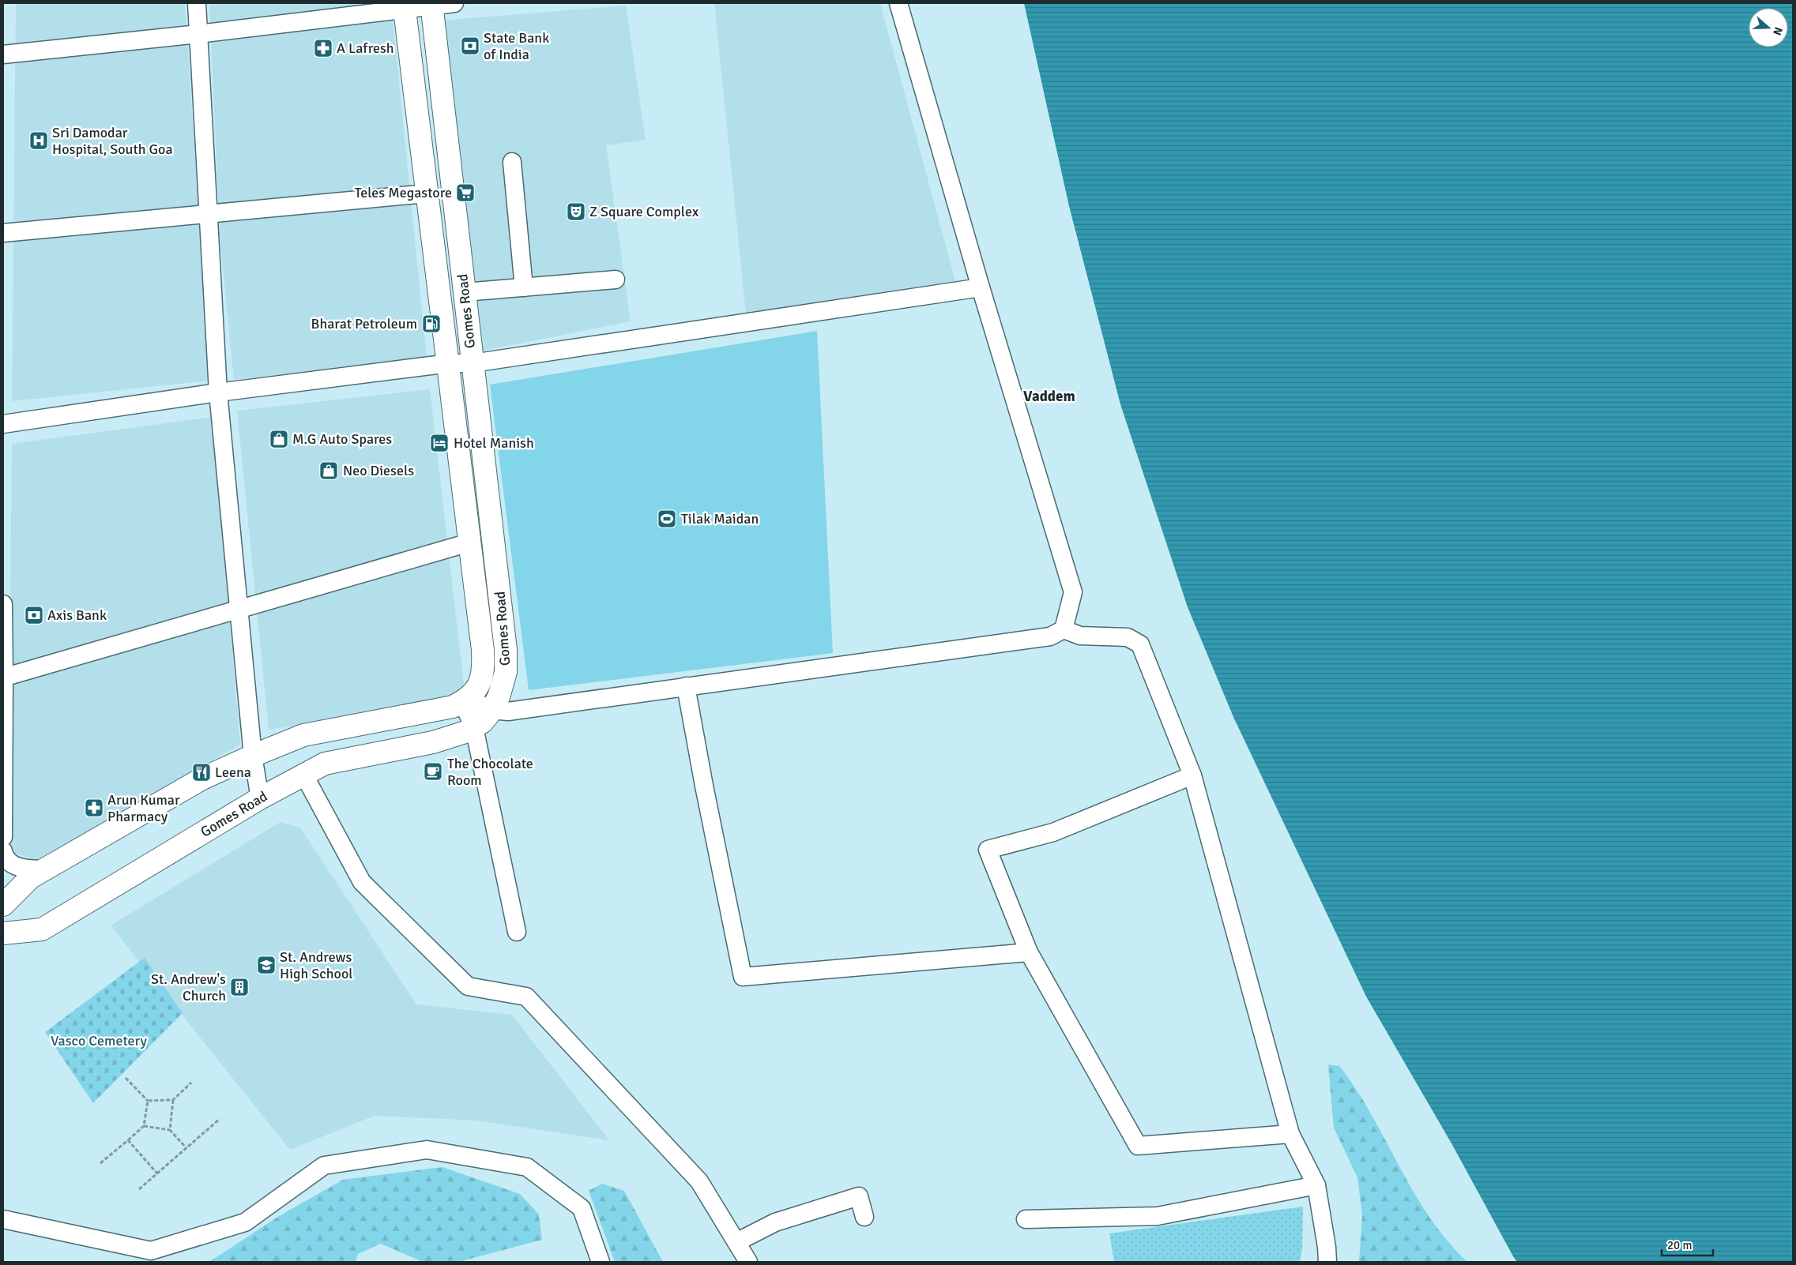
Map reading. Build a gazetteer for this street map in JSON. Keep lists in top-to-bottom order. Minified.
{"streets":{"main road":["Gomes Road"]},"districts":["Vaddem"],"parks":["Vasco Cemetery"],"places":{"bank":["State Bank of India","Axis Bank"],"pharmacy":["A Lafresh","Arun Kumar Pharmacy"],"hospital":["Sri Damodar Hospital, South Goa"],"supermarket":["Teles Megastore"],"theatre":["Z Square Complex"],"fuel station":["Bharat Petroleum"],"shop":["M.G Auto Spares","Neo Diesels"],"hotel":["Hotel Manish"],"sports":["Tilak Maidan"],"cafe":["The Chocolate Room"],"restaurant":["Leena"],"school or university":["St. Andrews High School"],"building":["St. Andrew's Church"]},"scale_bar":"20 m","north":"right"}
